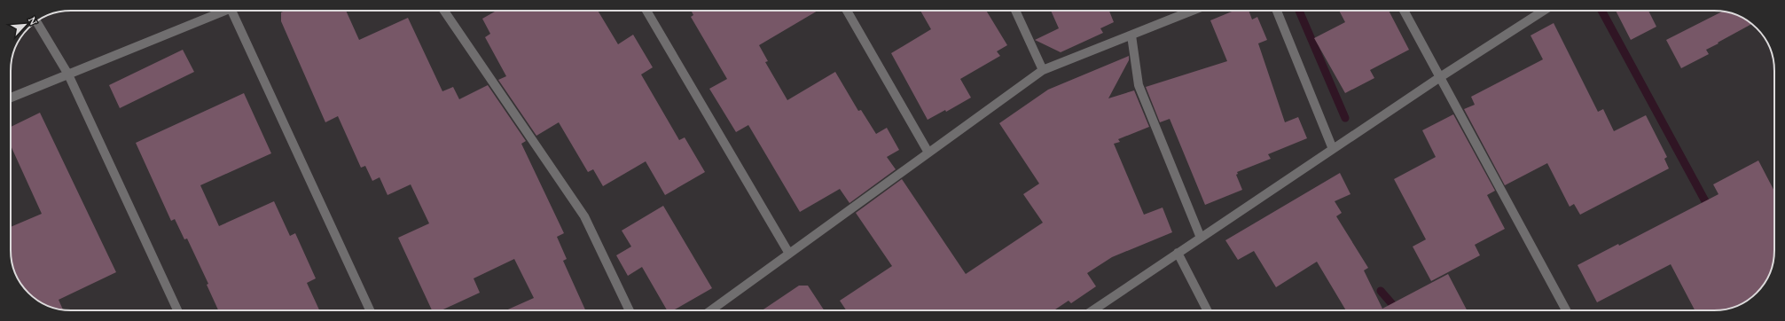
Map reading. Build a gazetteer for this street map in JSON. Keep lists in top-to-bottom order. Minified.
{"north":"top right"}
